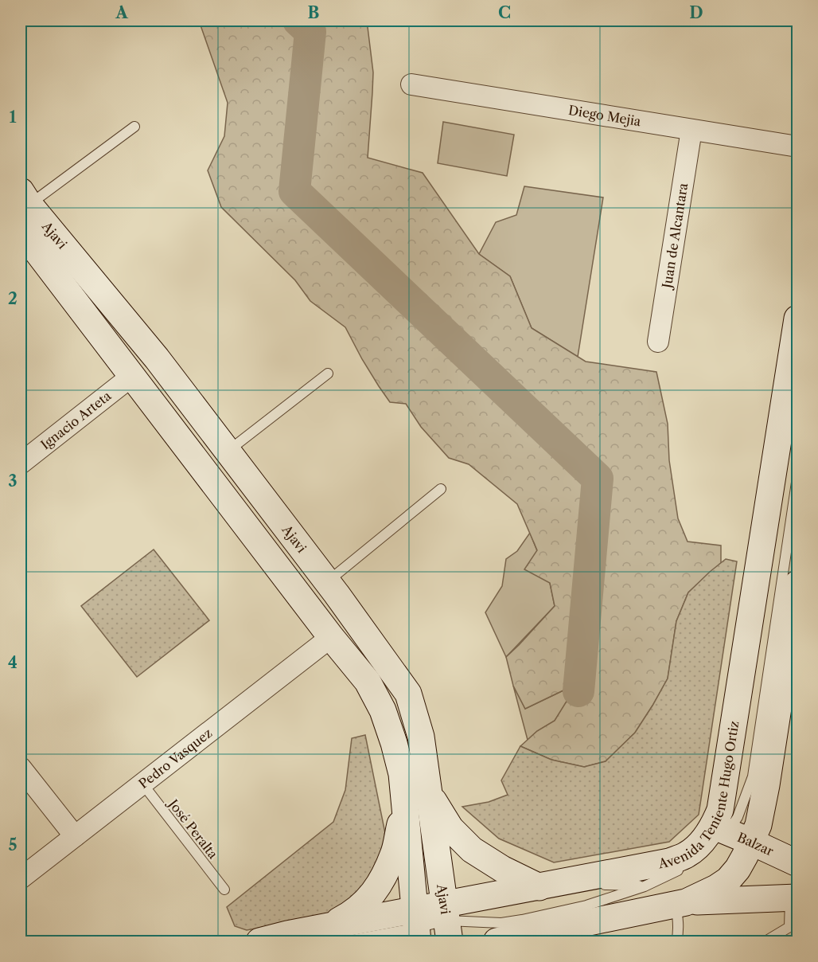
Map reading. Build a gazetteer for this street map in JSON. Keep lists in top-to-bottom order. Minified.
{"streets":{"main road":["Ajavi","Avenida Teniente Hugo Ortiz","Balzar"],"street":["Diego Mejia","Juan de Alcantara","Ignacio Arteta","Pedro Vasquez"],"lane":["José Peralta"]},"crossings":[["Diego Mejia","Juan de Alcantara"],["Ajavi","Ignacio Arteta"],["Ajavi","Pedro Vasquez"],["Ajavi","Avenida Teniente Hugo Ortiz"],["Pedro Vasquez","José Peralta"],["Avenida Teniente Hugo Ortiz","Balzar"]],"grid":{"columns":["A","B","C","D"],"rows":["1","2","3","4","5"]}}
